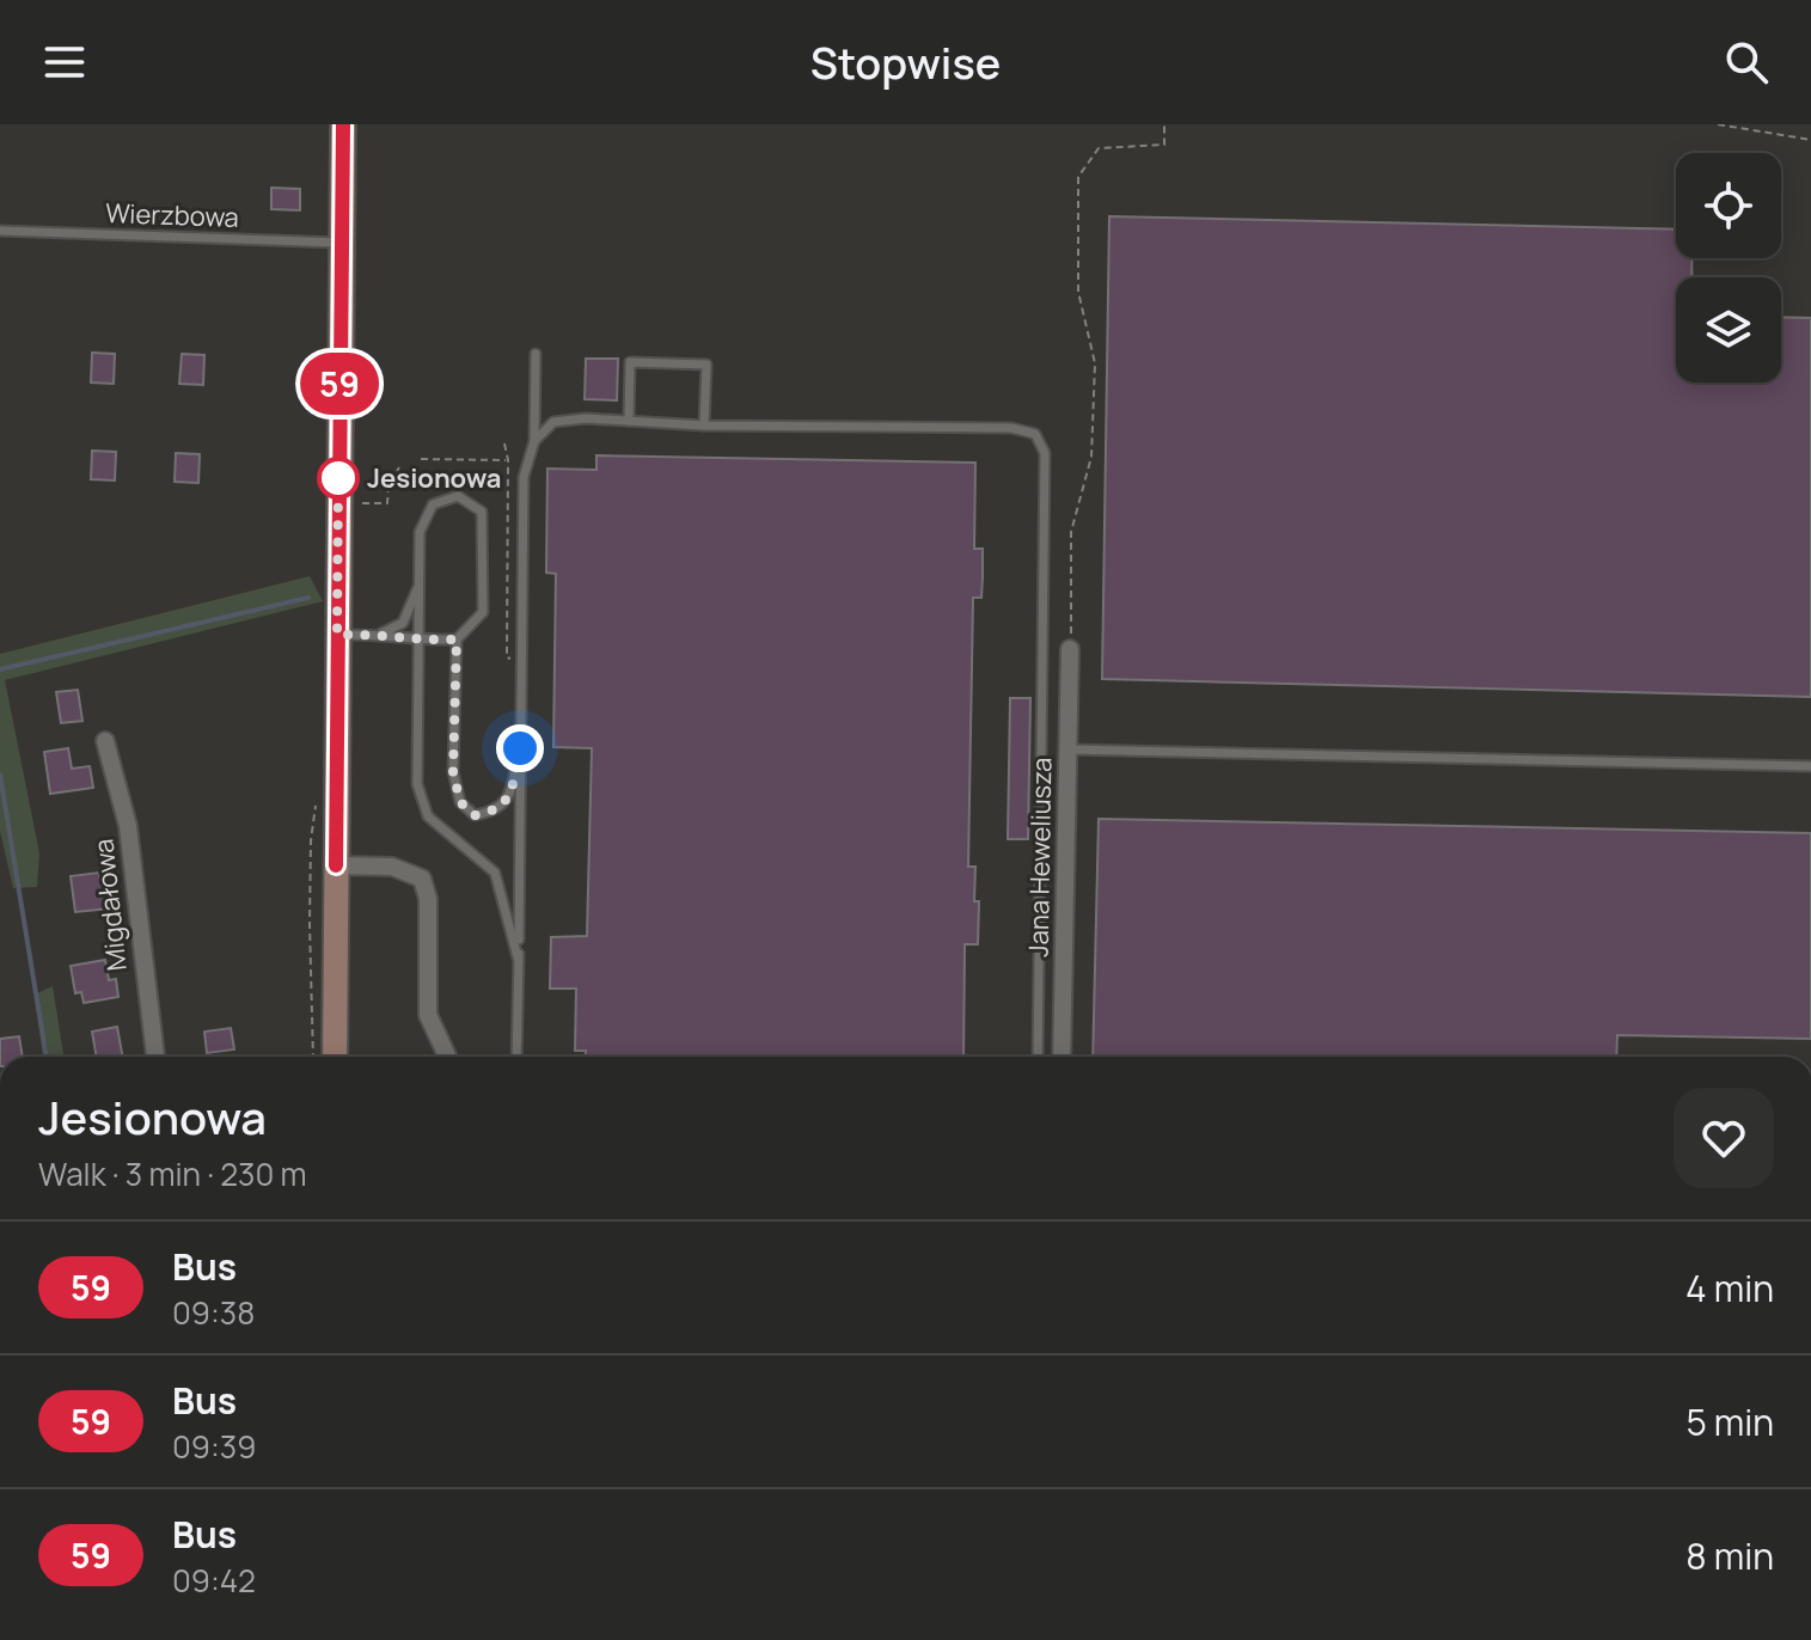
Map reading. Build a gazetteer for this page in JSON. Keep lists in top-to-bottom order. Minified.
{"streets":{"street":["Jana Heweliusza","Migdałowa"],"lane":["Wierzbowa"]},"places":["Jesionowa"],"lines":["bus line 59"],"page":{"header":"Stopwise","on_map":"59","heading":["Jesionowa","Walk · 3 min · 230 m"],"list":[{"mark":"59","name":"Bus","note":"09:38","value":"4 min"},{"mark":"59","name":"Bus","note":"09:39","value":"5 min"},{"mark":"59","name":"Bus","note":"09:42","value":"8 min"}]}}
